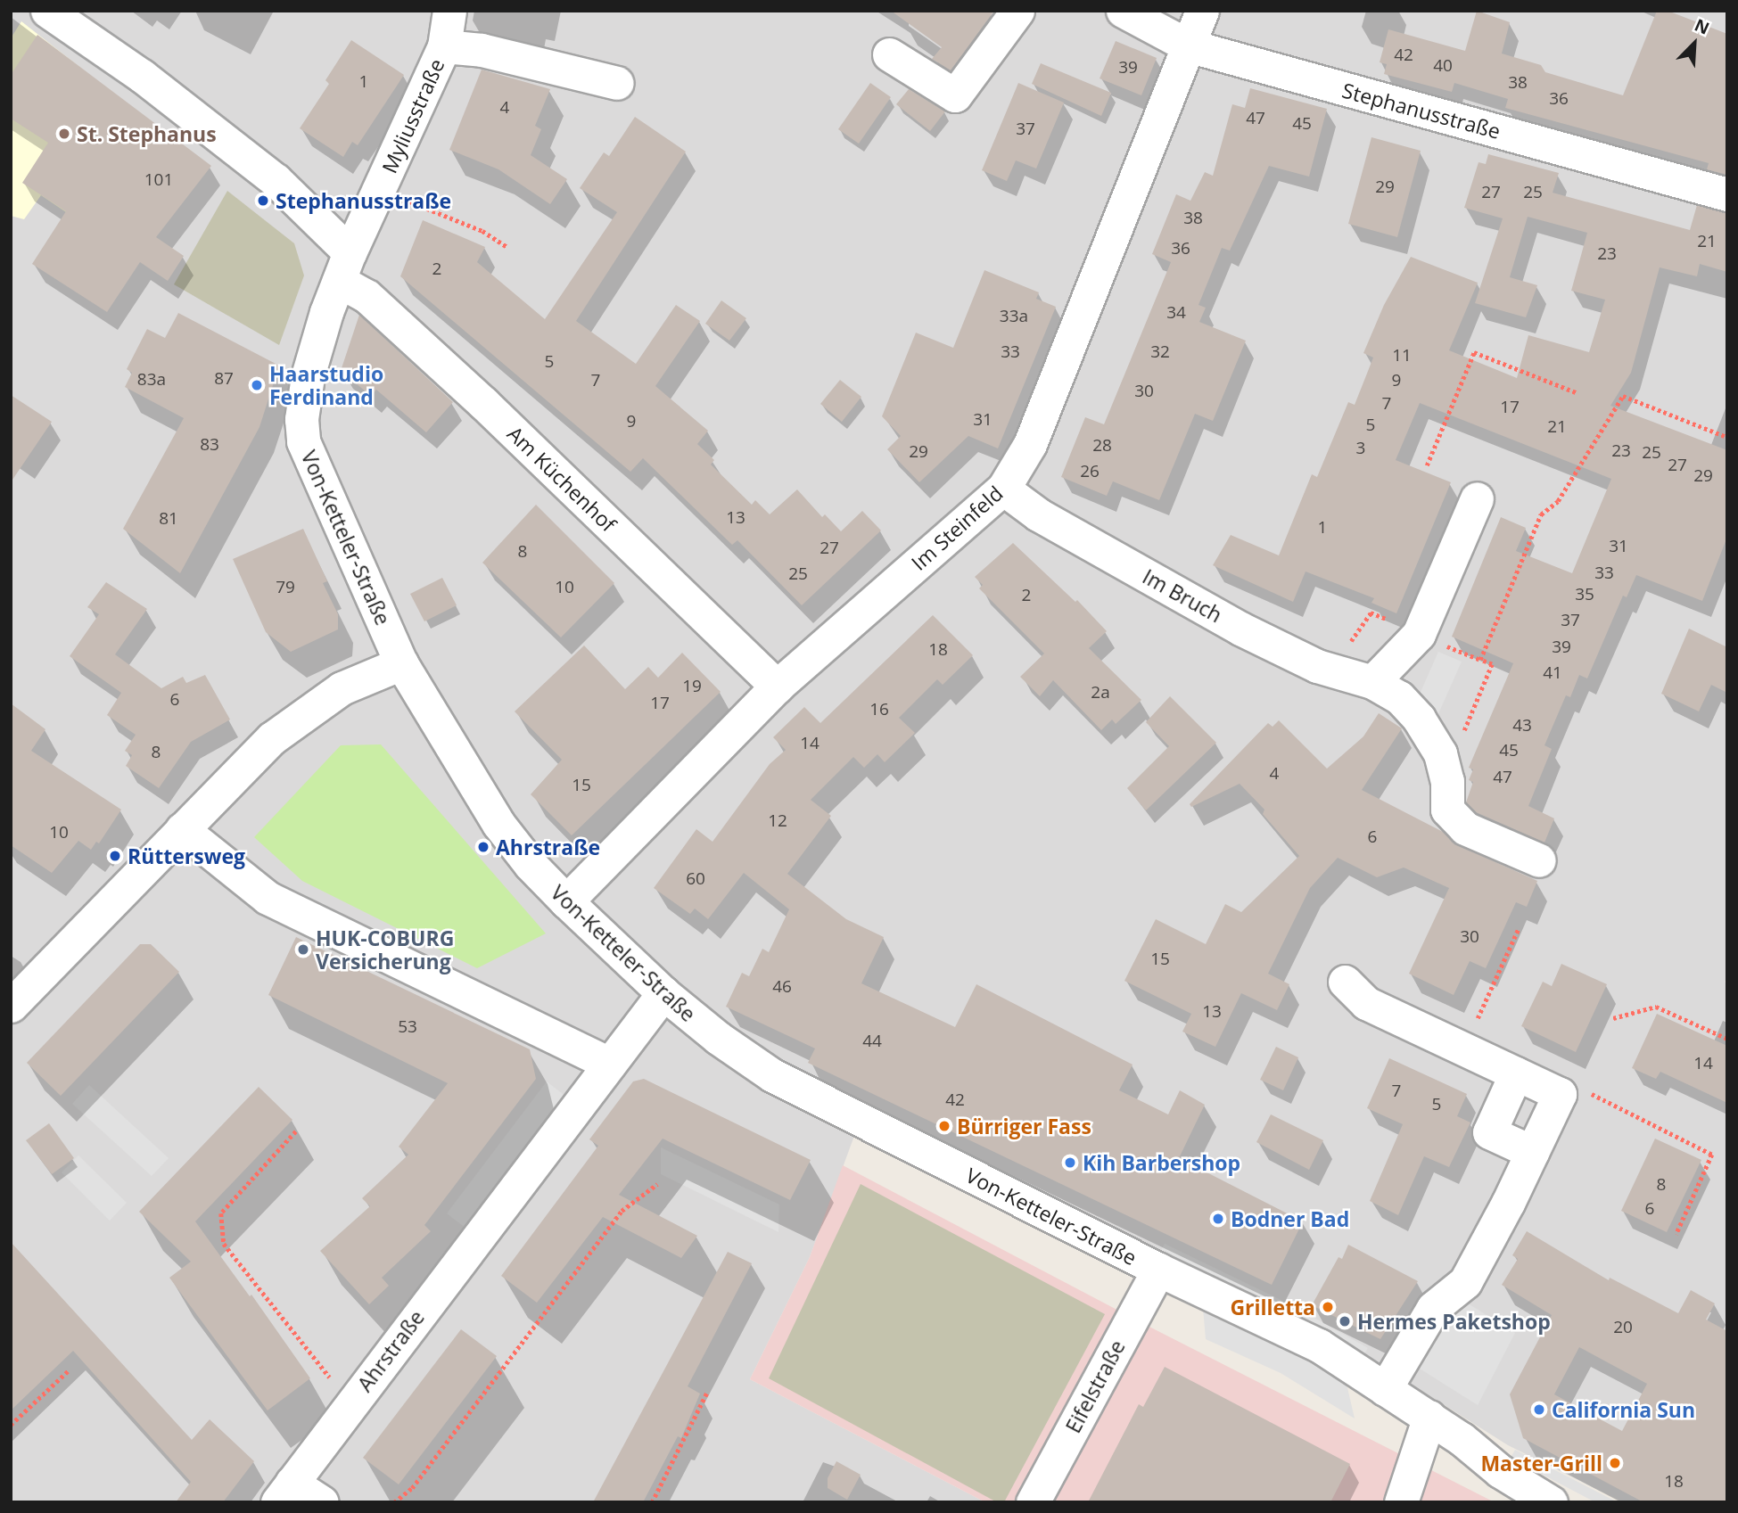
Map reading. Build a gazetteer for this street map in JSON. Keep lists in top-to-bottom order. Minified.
{"streets":{"street":["Stephanusstraße","Myliusstraße","Am Küchenhof","Im Steinfeld","Von-Ketteler-Straße","Im Bruch","Ahrstraße","Eifelstraße"]},"crossings":[["Stephanusstraße","Im Steinfeld"],["Myliusstraße","Am Küchenhof"],["Myliusstraße","Von-Ketteler-Straße"],["Am Küchenhof","Im Steinfeld"],["Am Küchenhof","Von-Ketteler-Straße"],["Im Steinfeld","Von-Ketteler-Straße"],["Im Steinfeld","Im Bruch"],["Von-Ketteler-Straße","Ahrstraße"],["Von-Ketteler-Straße","Eifelstraße"]],"places":["St. Stephanus","Stephanusstraße","Haarstudio Ferdinand","Ahrstraße","Rüttersweg","HUK-COBURG Versicherung","Bürriger Fass","Kih Barbershop","Bodner Bad","Grilletta","Hermes Paketshop","California Sun","Master-Grill"],"house_numbers":["42","40","39","1","38","36","4","47","45","37","101","29","27","25","38","21","36","23","2","34","33a","33","32","11","5","87","83a","7","9","30","7","17","31","9","5","21","83","28","3","23","29","25","27","26","29","13","81","1","31","27","8","33","25","79","10","35","2","37","39","18","41","19","2a","6","17","16","43","14","45","8","4","47","15","12","10","6","60","30","15","46","13","53","44","14","7","42","5","8","6","20","18"],"north":"top right"}
